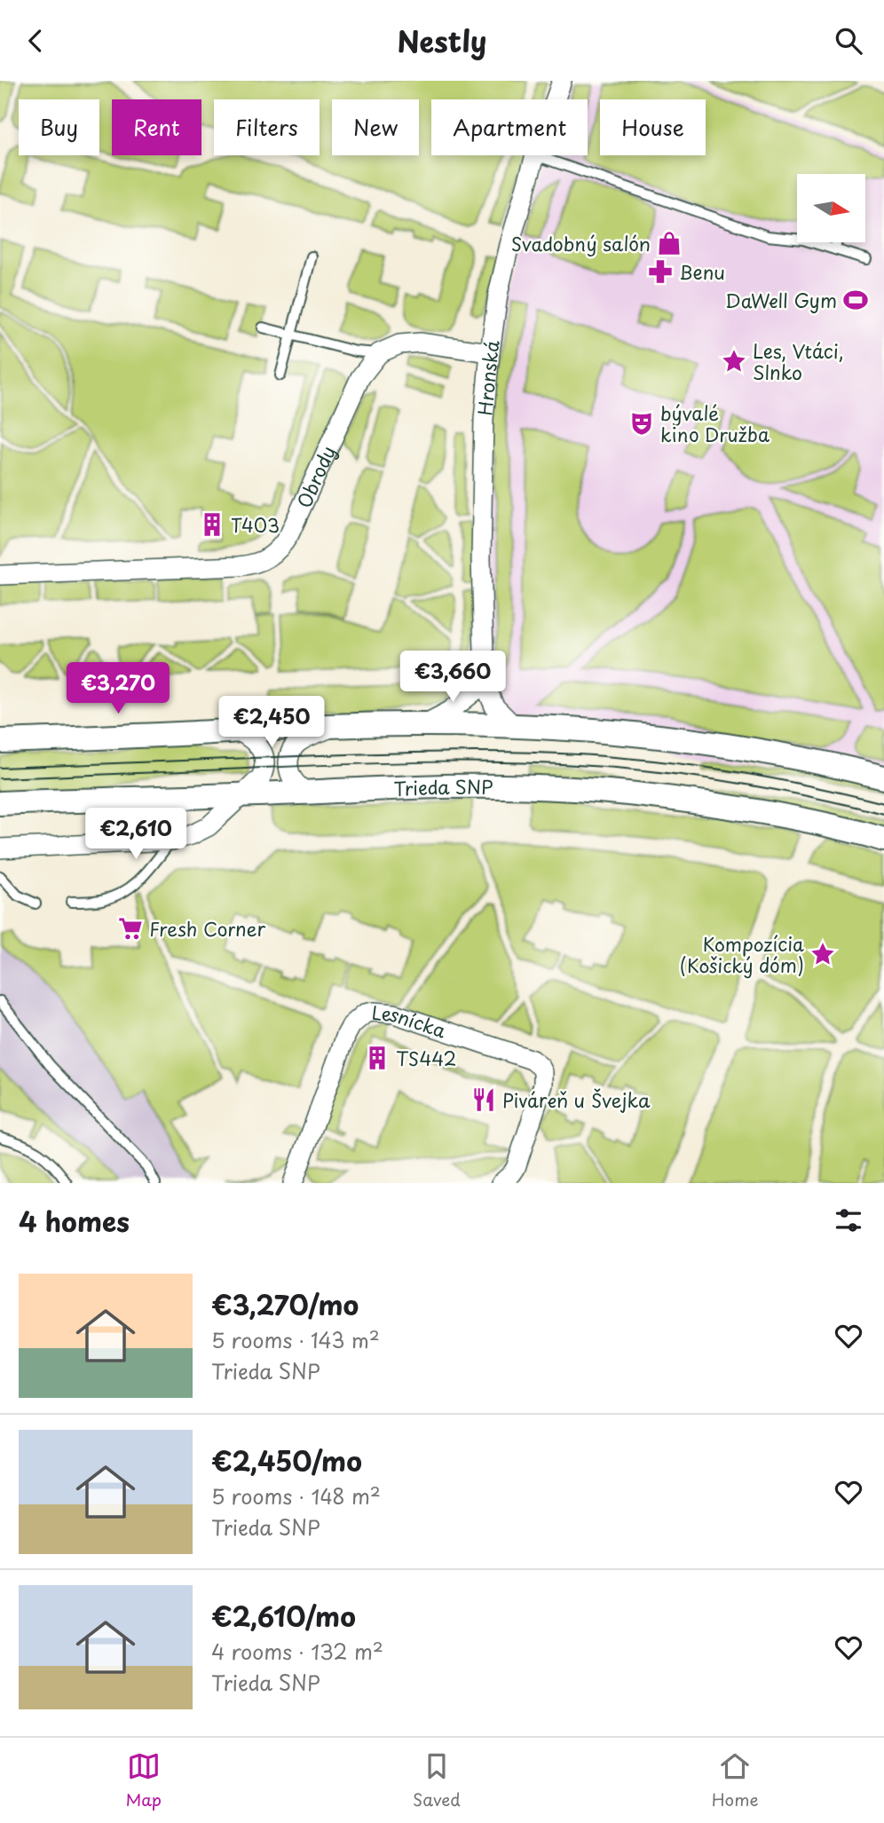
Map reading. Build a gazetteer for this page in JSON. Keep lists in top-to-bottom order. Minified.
{"streets":{"street":["Hronská","Obrody","Trieda SNP","Lesnícka"]},"places":{"shop":["Svadobný salón"],"pharmacy":["Benu"],"sports":["DaWell Gym"],"place":["Les, Vtáci, Slnko","Kompozícia (Košický dóm)"],"theatre":["bývalé kino Družba"],"building":["T403","TS442"],"supermarket":["Fresh Corner"],"restaurant":["Piváreň u Švejka"]},"north":"right","page":{"header":"Nestly","chip":["Buy","Rent","Filters","New","Apartment","House"],"price":["€3,660","€3,270","€2,450","€2,610"],"heading":"4 homes","list":[{"name":"€3,270/mo","note":"5 rooms · 143 m² · Trieda SNP"},{"name":"€2,450/mo","note":"5 rooms · 148 m² · Trieda SNP"},{"name":"€2,610/mo","note":"4 rooms · 132 m² · Trieda SNP"}],"tabs":["Map","Saved","Home"]}}
